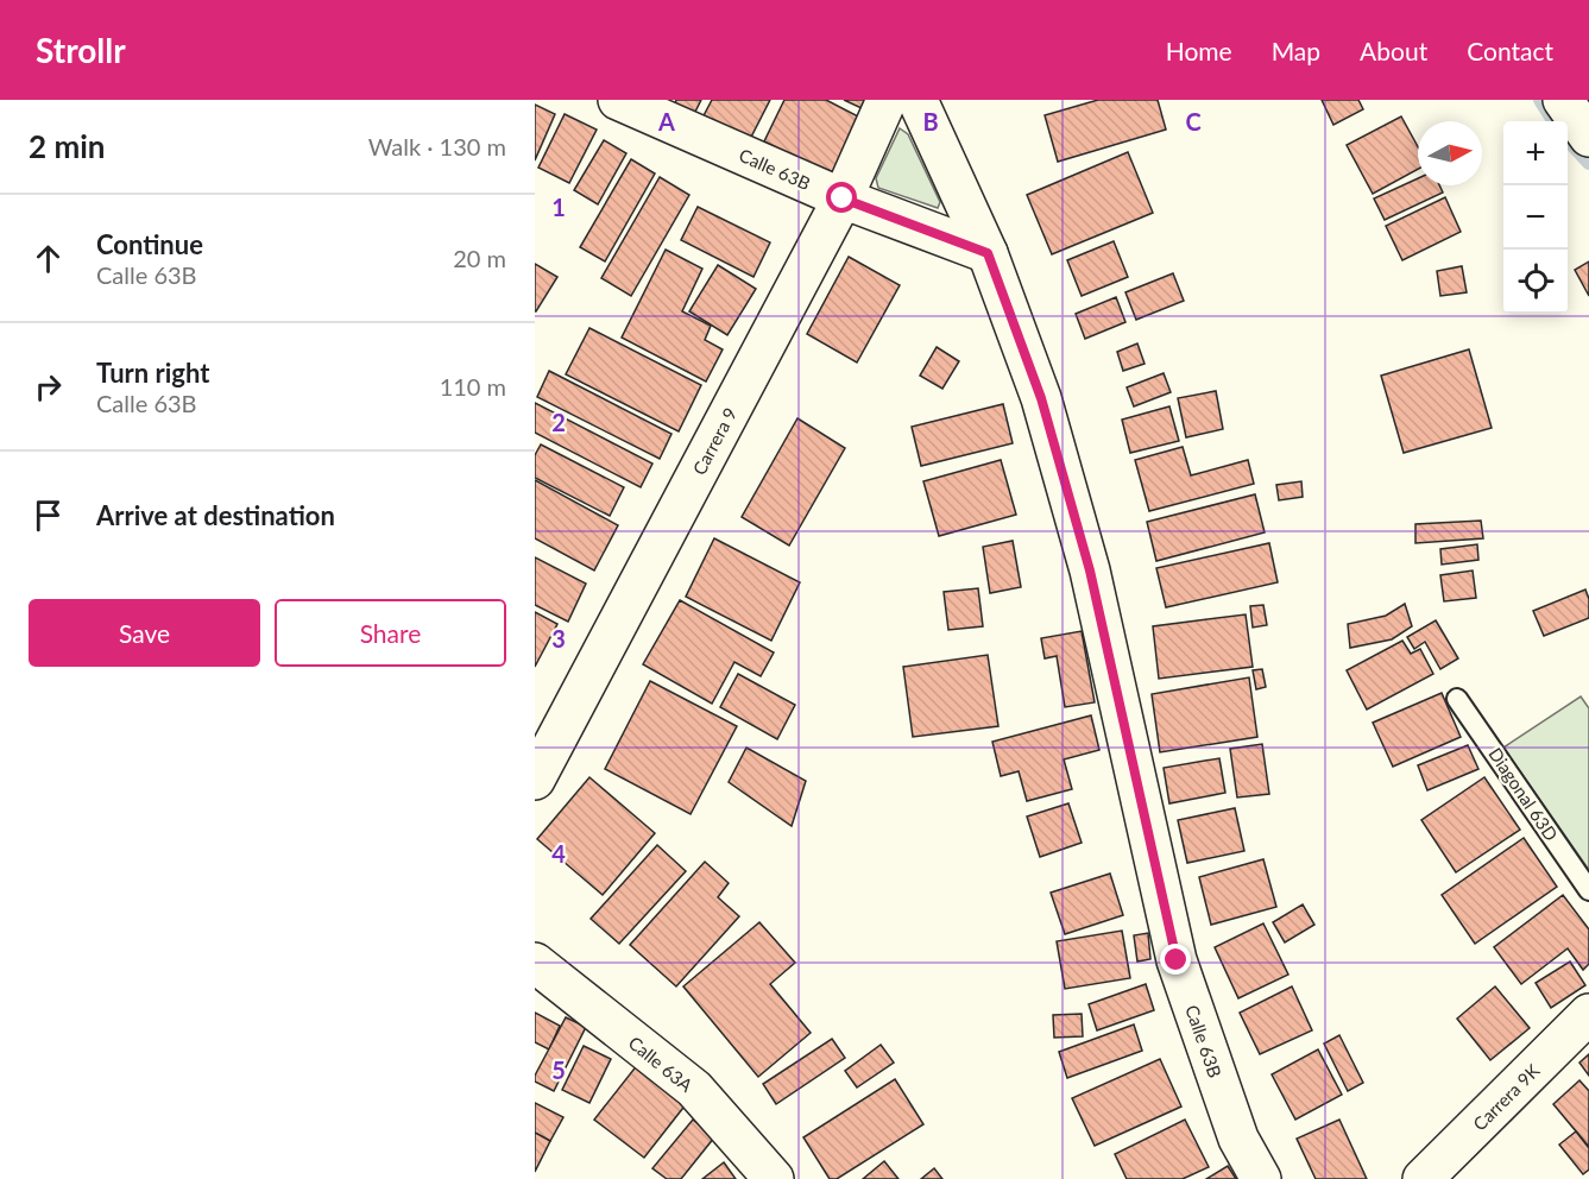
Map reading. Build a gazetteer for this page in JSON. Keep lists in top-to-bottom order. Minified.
{"streets":{"street":["Calle 63B","Carrera 9","Calle 63A","Carrera 9K"],"lane":["Diagonal 63D"]},"crossings":[["Calle 63B","Carrera 9"]],"north":"right","page":{"header":"Strollr","nav":["Home","Map","About","Contact"],"heading":["2 min","Walk · 130 m"],"map_buttons":["+","−"],"list":[["Continue","Calle 63B","20 m"],["Turn right","Calle 63B","110 m"],"Arrive at destination"],"buttons":["Save","Share"]},"grid":{"columns":["A","B","C"],"rows":["1","2","3","4","5"]}}
